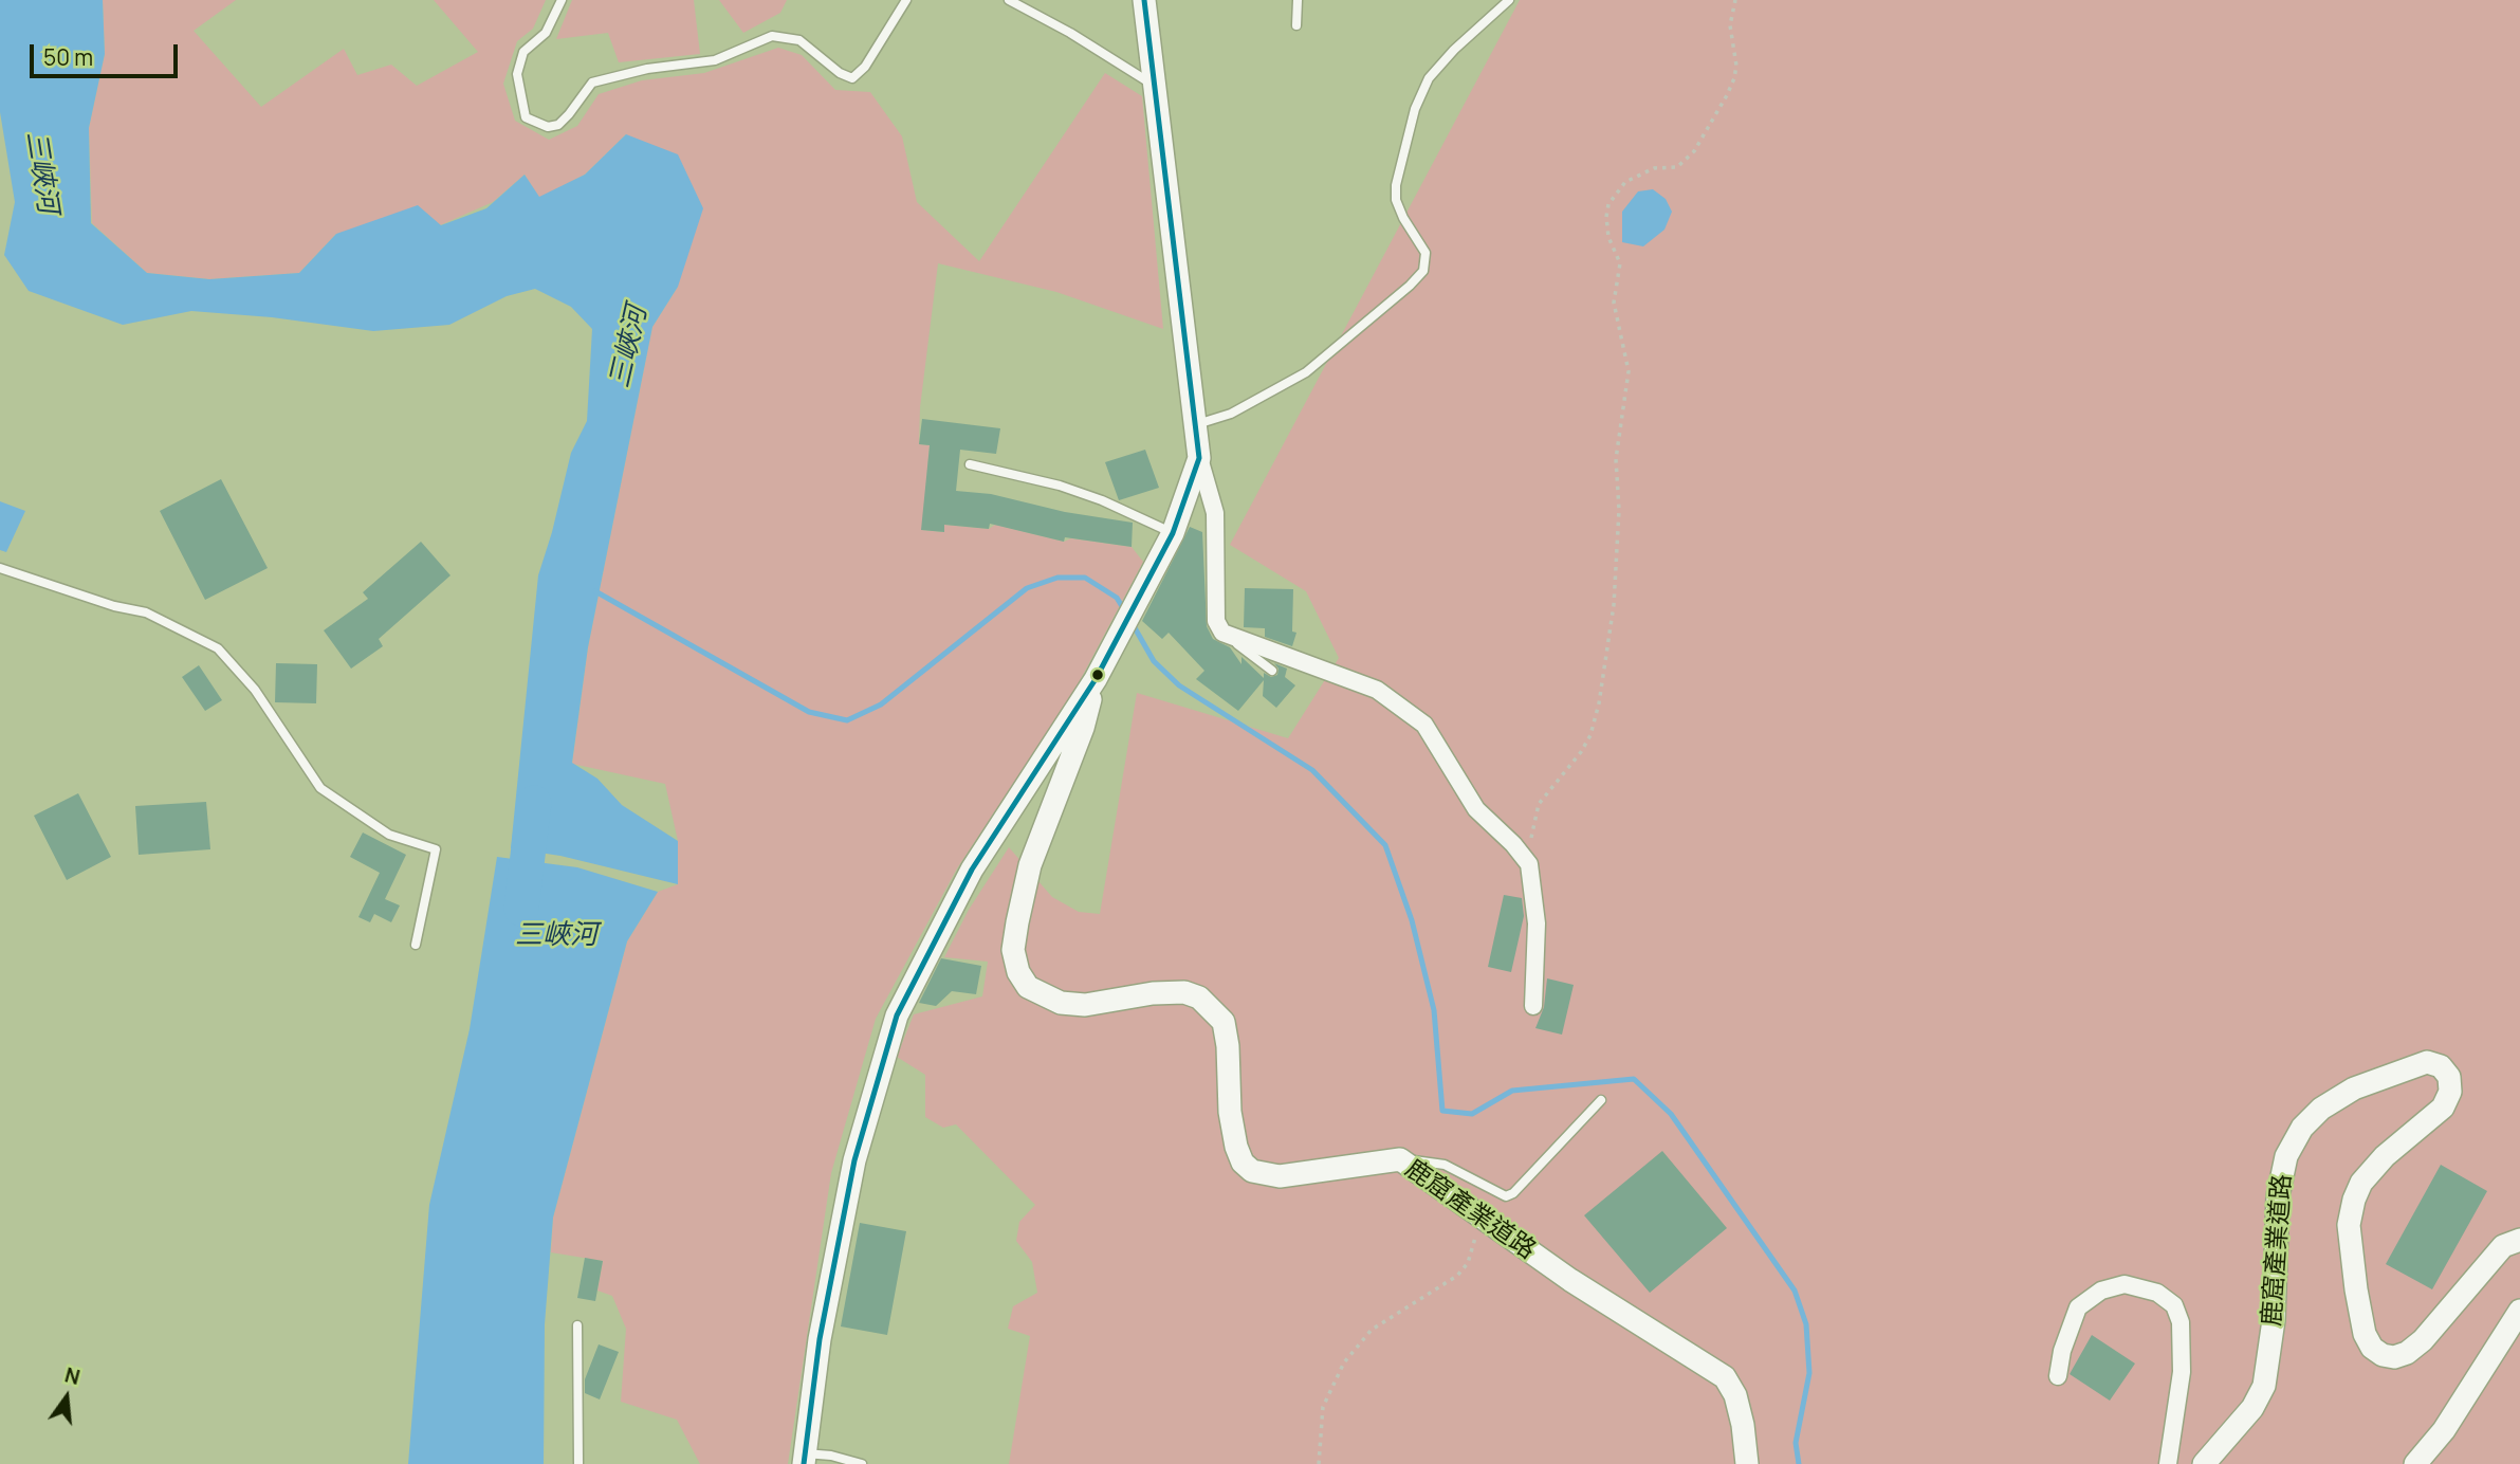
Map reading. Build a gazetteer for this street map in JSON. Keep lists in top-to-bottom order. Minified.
{"streets":{"street":["鹿窟產業道路"]},"water":["三峽河"],"scale_bar":"50 m","north":"top"}
